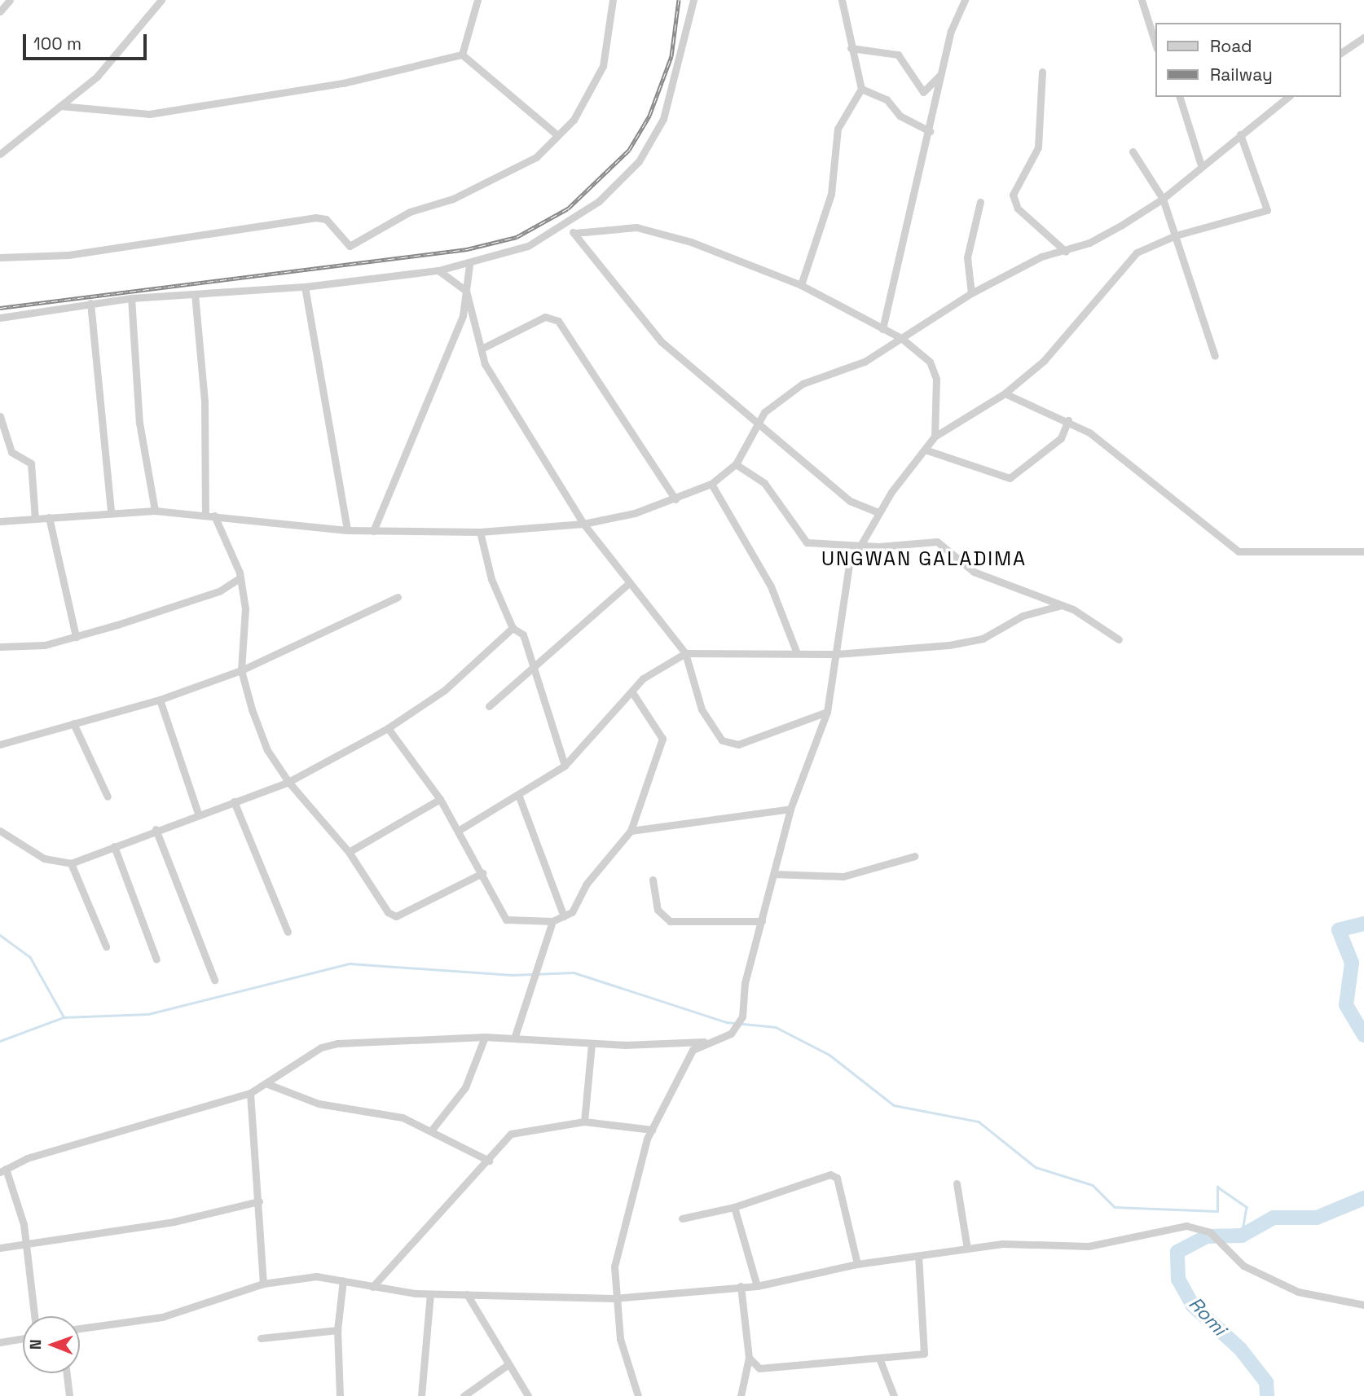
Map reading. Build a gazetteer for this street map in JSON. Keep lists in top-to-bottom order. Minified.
{"districts":["UNGWAN GALADIMA"],"water":["Romi"],"legend":["Road","Railway"],"scale_bar":"100 m","north":"left"}
